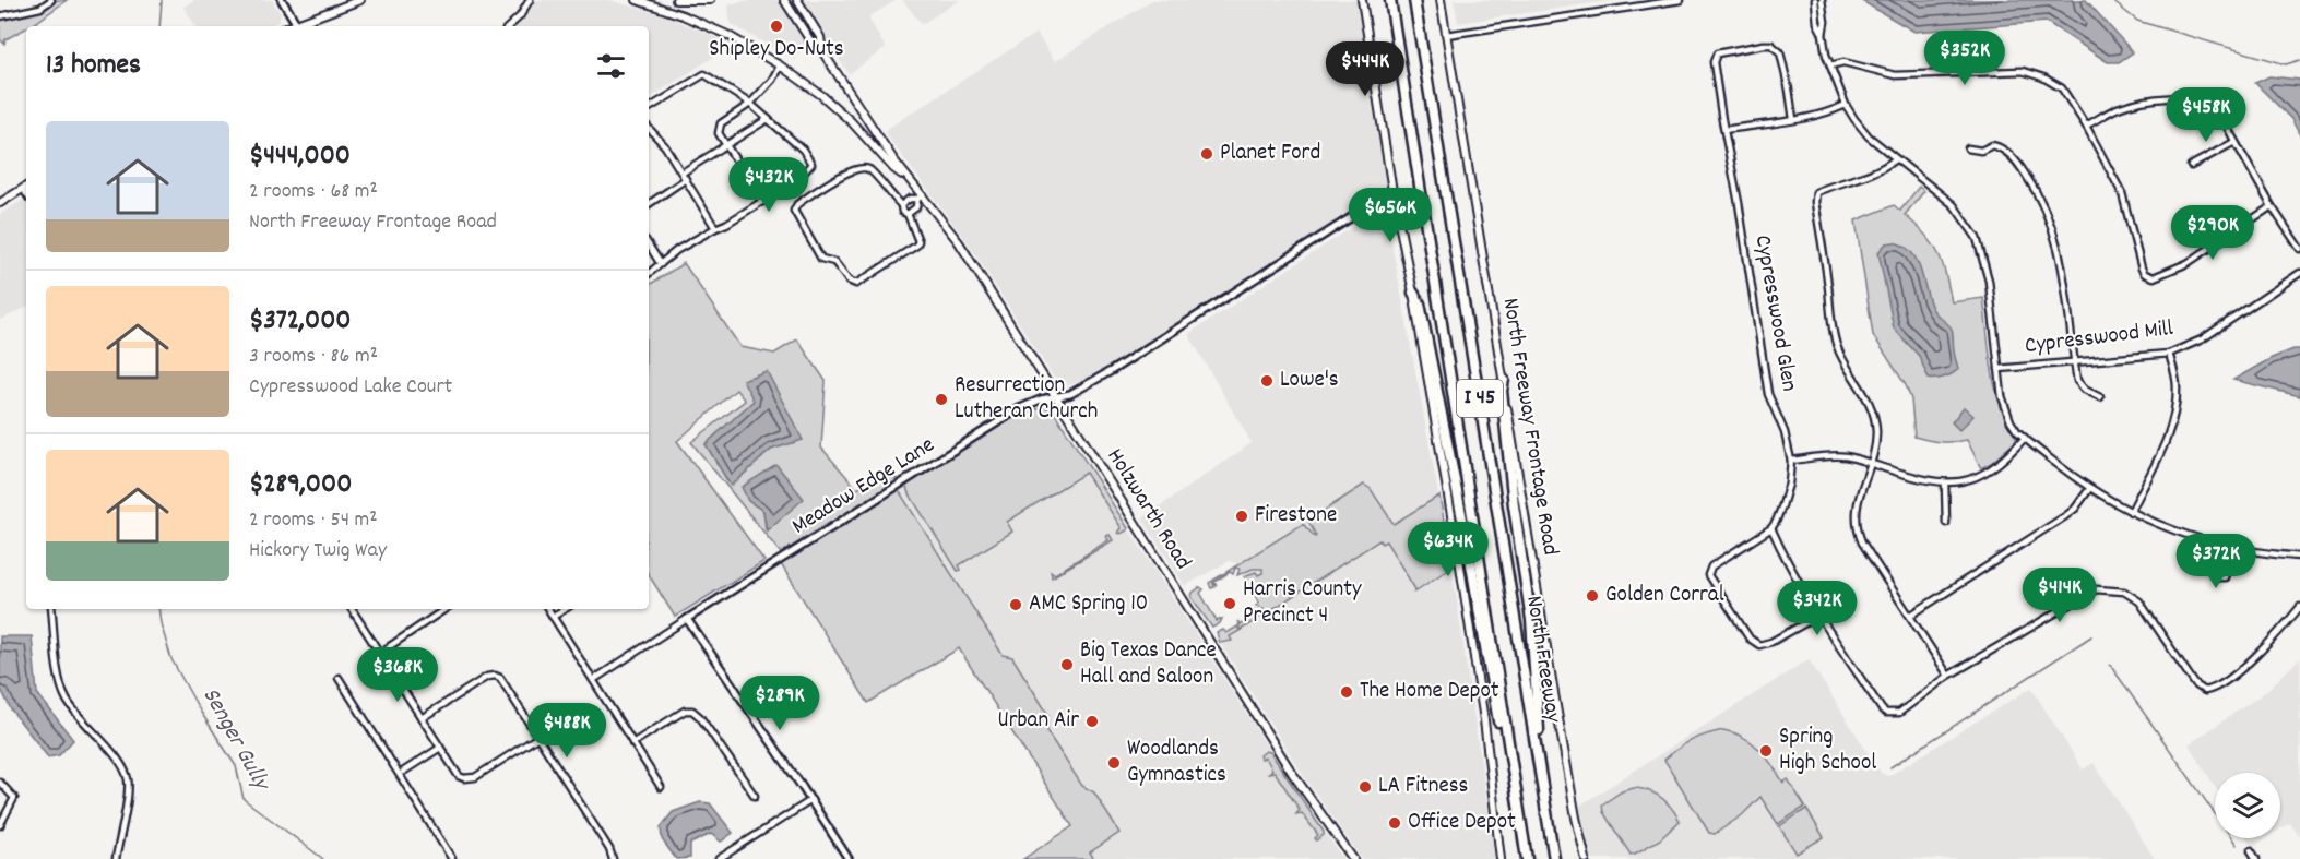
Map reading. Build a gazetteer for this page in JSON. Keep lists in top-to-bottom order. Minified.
{"streets":{"highway":["I 45","North Freeway"],"main road":["North Freeway Frontage Road","Holzwarth Road"],"street":["Cypresswood Glen","Cypresswood Mill","Meadow Edge Lane"]},"crossings":[["Meadow Edge Lane","Holzwarth Road"]],"water":["Senger Gully"],"places":["Shipley Do-Nuts","Planet Ford","Lowe's","Resurrection Lutheran Church","Firestone","Golden Corral","Harris County Precinct 4","AMC Spring 10","Big Texas Dance Hall and Saloon","The Home Depot","Urban Air","Spring High School","Woodlands Gymnastics","LA Fitness","Office Depot"],"page":{"heading":"13 homes","price":["$352K","$444K","$458K","$432K","$656K","$290K","$634K","$372K","$414K","$342K","$368K","$289K","$488K"],"list":[{"name":"$444,000","note":"2 rooms · 68 m² · North Freeway Frontage Road"},{"name":"$372,000","note":"3 rooms · 86 m² · Cypresswood Lake Court"},{"name":"$289,000","note":"2 rooms · 54 m² · Hickory Twig Way"}]}}
